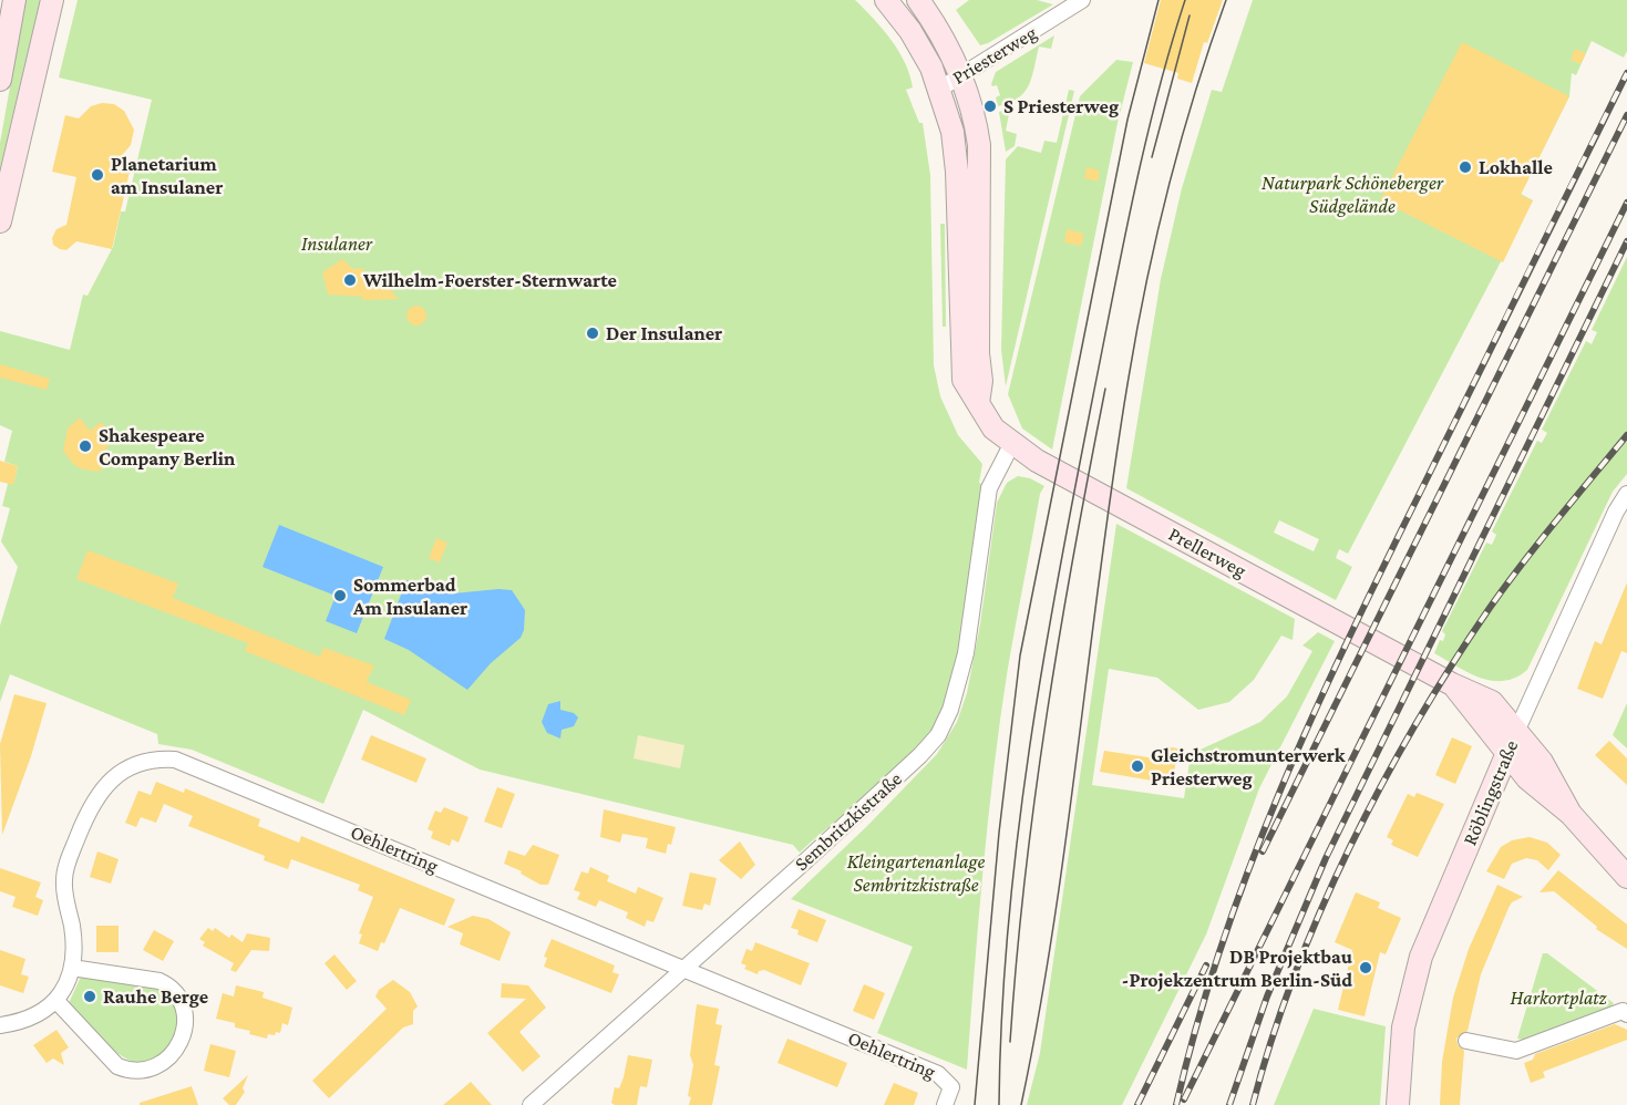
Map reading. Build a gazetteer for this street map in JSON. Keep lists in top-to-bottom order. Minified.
{"streets":{"main road":["Prellerweg","Röblingstraße"],"street":["Priesterweg","Sembritzkistraße","Oehlertring"]},"crossings":[["Priesterweg","Prellerweg"],["Prellerweg","Röblingstraße"],["Prellerweg","Sembritzkistraße"],["Sembritzkistraße","Oehlertring"]],"parks":["Naturpark Schöneberger Südgelände","Insulaner","Kleingartenanlage Sembritzkistraße","Harkortplatz"],"places":["S Priesterweg","Lokhalle","Planetarium am Insulaner","Wilhelm-Foerster-Sternwarte","Der Insulaner","Shakespeare Company Berlin","Sommerbad Am Insulaner","Gleichstromunterwerk Priesterweg","DB Projektbau -Projekzentrum Berlin-Süd","Rauhe Berge"]}
